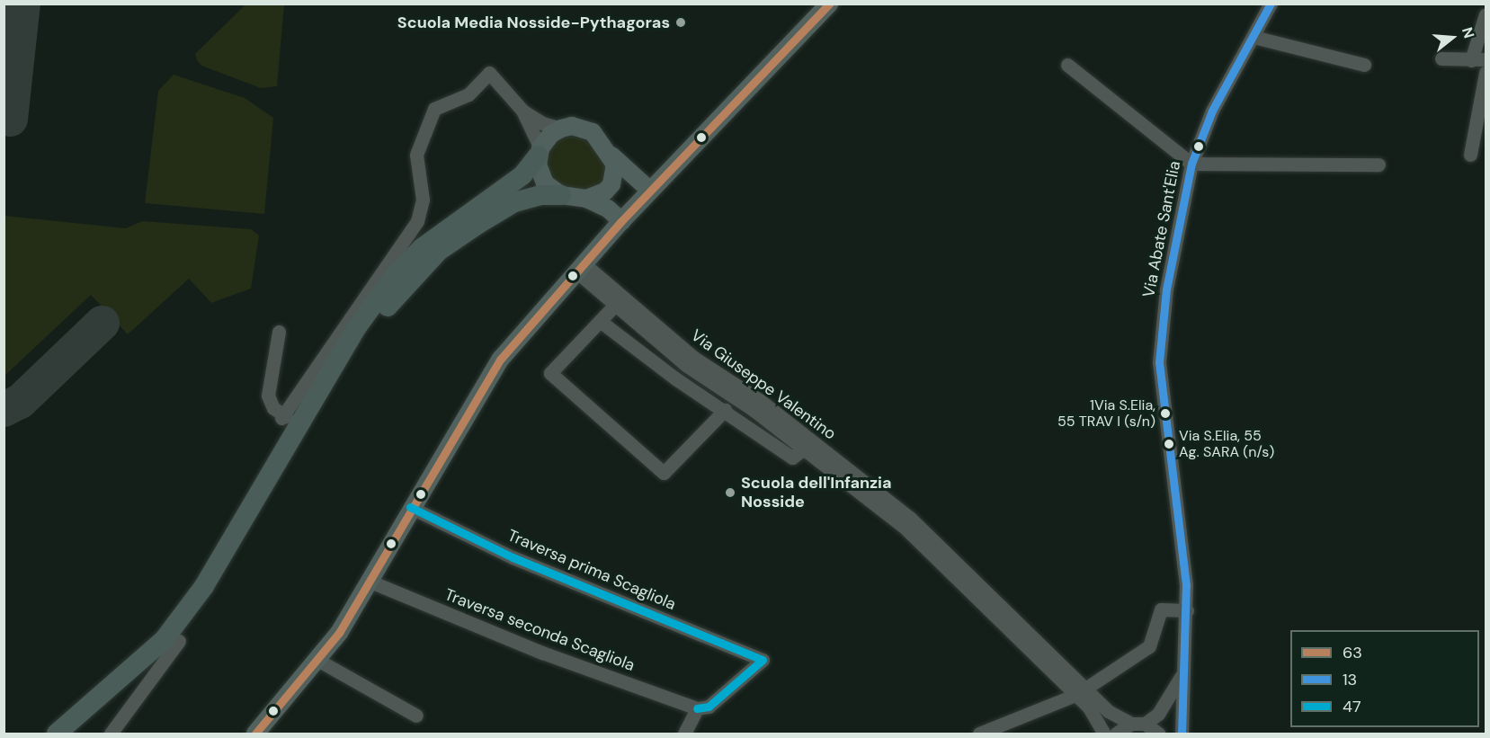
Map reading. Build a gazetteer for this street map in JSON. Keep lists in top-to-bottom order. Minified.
{"streets":{"street":["Via Abate Sant'Elia","Via Giuseppe Valentino","Traversa prima Scagliola","Traversa seconda Scagliola"]},"crossings":[["Via Abate Sant'Elia","Via Giuseppe Valentino"],["Traversa prima Scagliola","Traversa seconda Scagliola"]],"places":["Scuola Media Nosside-Pythagoras","1Via S.Elia, 55 TRAV I (s/n)","Via S.Elia, 55 Ag. SARA (n/s)","Scuola dell'Infanzia Nosside"],"lines":["transit line 63","transit line 13","transit line 47"],"legend":["63","13","47"],"north":"right"}
